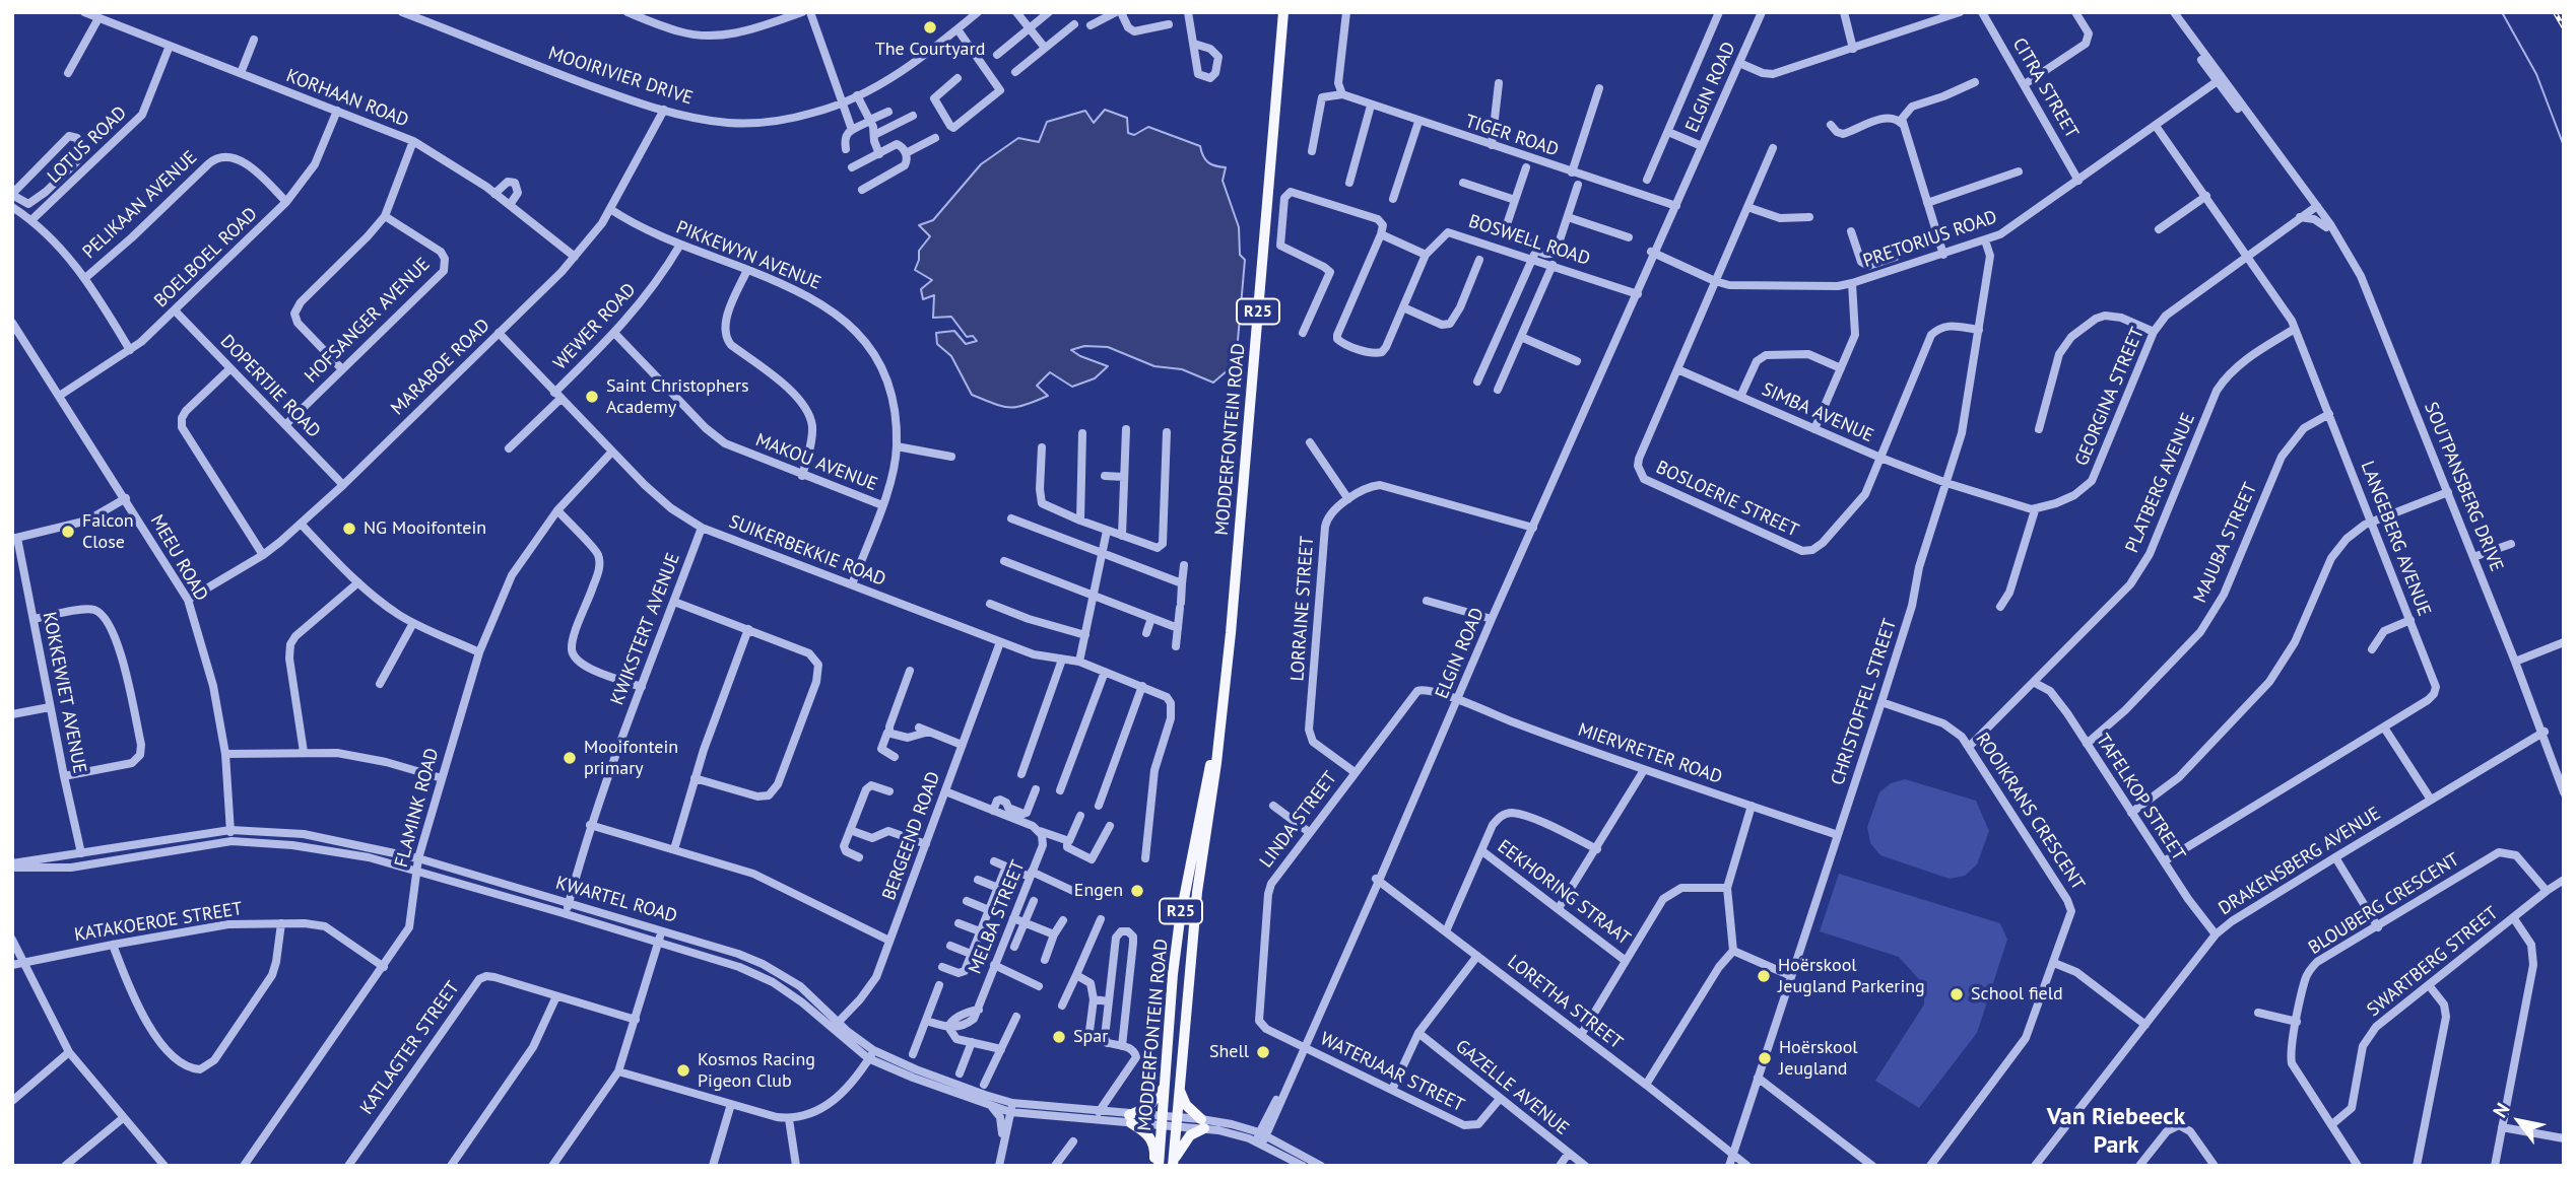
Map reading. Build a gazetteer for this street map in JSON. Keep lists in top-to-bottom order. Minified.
{"streets":{"main road":["R25","MODDERFONTEIN ROAD"],"street":["MOOIRIVIER DRIVE","ELGIN ROAD","CITRA STREET","KORHAAN ROAD","TIGER ROAD","LOTUS ROAD","PELIKAAN AVENUE","PRETORIUS ROAD","BOSWELL ROAD","PIKKEWYN AVENUE","BOELBOEL ROAD","HOFSANGER AVENUE","WEWER ROAD","MARABOE ROAD","DOPERTJIE ROAD","GEORGINA STREET","SIMBA AVENUE","MAKOU AVENUE","PLATBERG AVENUE","SOUTPANSBERG DRIVE","BOSLOERIE STREET","LANGEBERG AVENUE","MAJUBA STREET","SUIKERBEKKIE ROAD","MEEU ROAD","LORRAINE STREET","KWIKSTERT AVENUE","KOKKEWIET AVENUE","CHRISTOFFEL STREET","MIERVRETER ROAD","TAFELKOP STREET","FLAMINK ROAD","ROOIKRANS CRESCENT","LINDA STREET","BERGEEND ROAD","DRAKENSBERG AVENUE","EEKHORING STRAAT","KWARTEL ROAD","BLOUBERG CRESCENT","MELBA STREET","KATAKOEROE STREET","SWARTBERG STREET","LORETHA STREET","KATLAGTER STREET","WATERJAAR STREET","GAZELLE AVENUE"]},"crossings":[["MOOIRIVIER DRIVE","MARABOE ROAD"],["ELGIN ROAD","TIGER ROAD"],["ELGIN ROAD","PRETORIUS ROAD"],["ELGIN ROAD","BOSWELL ROAD"],["ELGIN ROAD","LORRAINE STREET"],["ELGIN ROAD","MIERVRETER ROAD"],["ELGIN ROAD","LINDA STREET"],["ELGIN ROAD","KWARTEL ROAD"],["ELGIN ROAD","LORETHA STREET"],["ELGIN ROAD","WATERJAAR STREET"],["CITRA STREET","PRETORIUS ROAD"],["KORHAAN ROAD","LOTUS ROAD"],["KORHAAN ROAD","BOELBOEL ROAD"],["KORHAAN ROAD","MARABOE ROAD"],["PELIKAAN AVENUE","BOELBOEL ROAD"],["PRETORIUS ROAD","SOUTPANSBERG DRIVE"],["PRETORIUS ROAD","BOSLOERIE STREET"],["PRETORIUS ROAD","LANGEBERG AVENUE"],["PRETORIUS ROAD","CHRISTOFFEL STREET"],["PIKKEWYN AVENUE","WEWER ROAD"],["PIKKEWYN AVENUE","MARABOE ROAD"],["PIKKEWYN AVENUE","MAKOU AVENUE"],["PIKKEWYN AVENUE","SUIKERBEKKIE ROAD"],["BOELBOEL ROAD","DOPERTJIE ROAD"],["BOELBOEL ROAD","MEEU ROAD"],["HOFSANGER AVENUE","DOPERTJIE ROAD"],["WEWER ROAD","MAKOU AVENUE"],["WEWER ROAD","SUIKERBEKKIE ROAD"],["MARABOE ROAD","DOPERTJIE ROAD"],["MARABOE ROAD","SUIKERBEKKIE ROAD"],["MARABOE ROAD","MEEU ROAD"],["GEORGINA STREET","SOUTPANSBERG DRIVE"],["GEORGINA STREET","LANGEBERG AVENUE"],["SIMBA AVENUE","BOSLOERIE STREET"],["SIMBA AVENUE","CHRISTOFFEL STREET"],["MODDERFONTEIN ROAD","KWARTEL ROAD"],["PLATBERG AVENUE","LANGEBERG AVENUE"],["PLATBERG AVENUE","TAFELKOP STREET"],["PLATBERG AVENUE","ROOIKRANS CRESCENT"],["SOUTPANSBERG DRIVE","DRAKENSBERG AVENUE"],["BOSLOERIE STREET","CHRISTOFFEL STREET"],["LANGEBERG AVENUE","MAJUBA STREET"],["LANGEBERG AVENUE","TAFELKOP STREET"],["MAJUBA STREET","TAFELKOP STREET"],["SUIKERBEKKIE ROAD","KWIKSTERT AVENUE"],["SUIKERBEKKIE ROAD","FLAMINK ROAD"],["SUIKERBEKKIE ROAD","BERGEEND ROAD"],["MEEU ROAD","KWARTEL ROAD"],["LORRAINE STREET","LINDA STREET"],["KWIKSTERT AVENUE","KWARTEL ROAD"],["KOKKEWIET AVENUE","KWARTEL ROAD"],["CHRISTOFFEL STREET","MIERVRETER ROAD"],["CHRISTOFFEL STREET","ROOIKRANS CRESCENT"],["CHRISTOFFEL STREET","LORETHA STREET"],["MIERVRETER ROAD","LINDA STREET"],["TAFELKOP STREET","DRAKENSBERG AVENUE"],["FLAMINK ROAD","KWARTEL ROAD"],["FLAMINK ROAD","KATAKOEROE STREET"],["LINDA STREET","WATERJAAR STREET"],["BERGEEND ROAD","KWARTEL ROAD"],["BLOUBERG CRESCENT","SWARTBERG STREET"],["WATERJAAR STREET","GAZELLE AVENUE"]],"districts":["Van Riebeeck Park"],"places":["The Courtyard","Saint Christophers Academy","NG Mooifontein","Falcon Close","Mooifontein primary","Engen","Hoërskool Jeugland Parkering","School field","Spar","Shell","Hoërskool Jeugland","Kosmos Racing Pigeon Club"],"north":"top left"}
